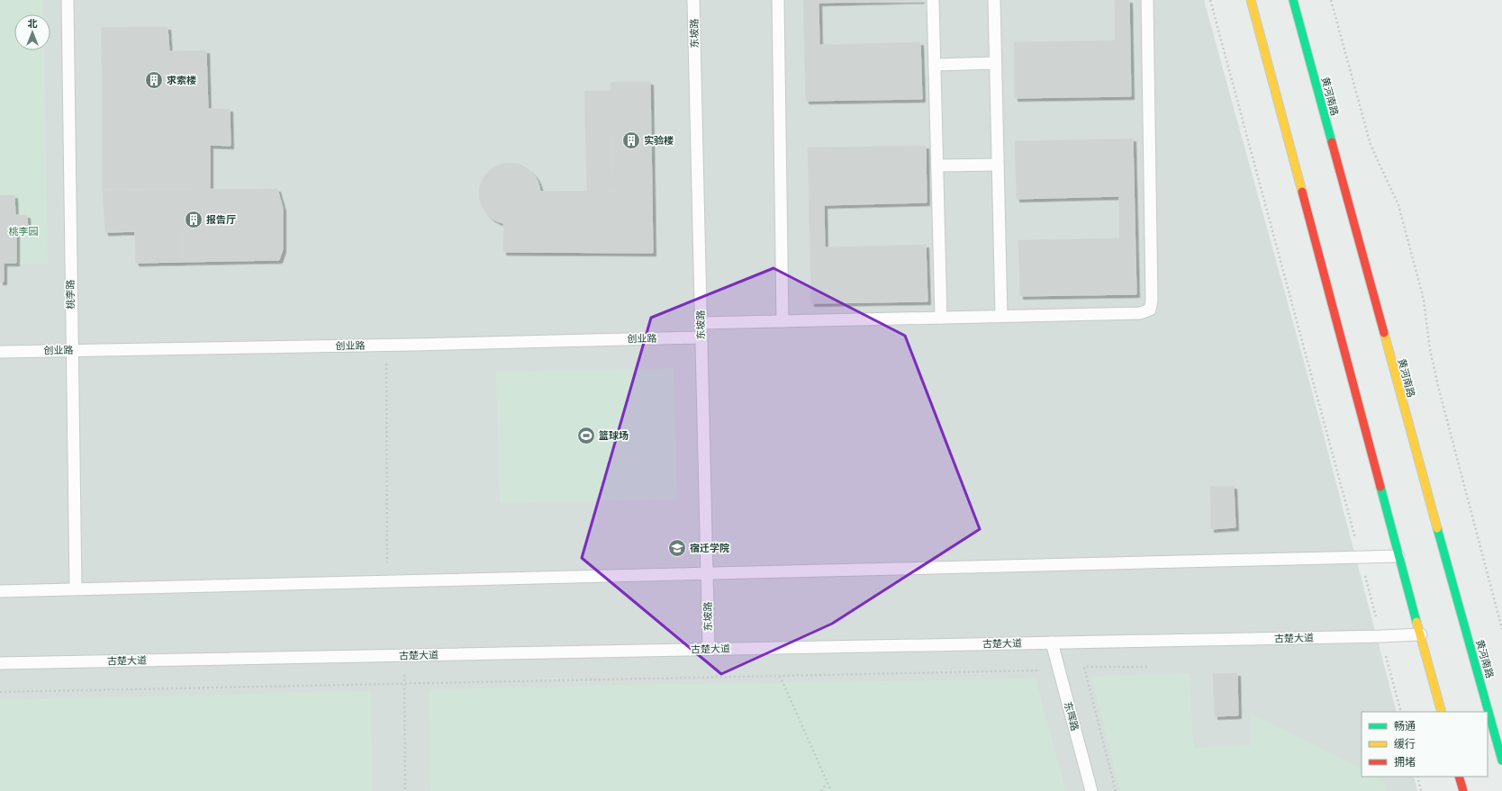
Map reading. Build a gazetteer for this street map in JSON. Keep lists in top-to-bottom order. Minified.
{"streets":{"main road":["黄河南路"],"lane":["东坡路","桃李路","创业路","古楚大道","东晖路"]},"crossings":[["东坡路","创业路"],["东坡路","古楚大道"],["桃李路","创业路"],["古楚大道","东晖路"]],"parks":["桃李园"],"places":{"building":["求索楼","实验楼","报告厅"],"sports":["篮球场"],"school or university":["宿迁学院"]},"legend":["畅通","缓行","拥堵"],"north":"top"}
